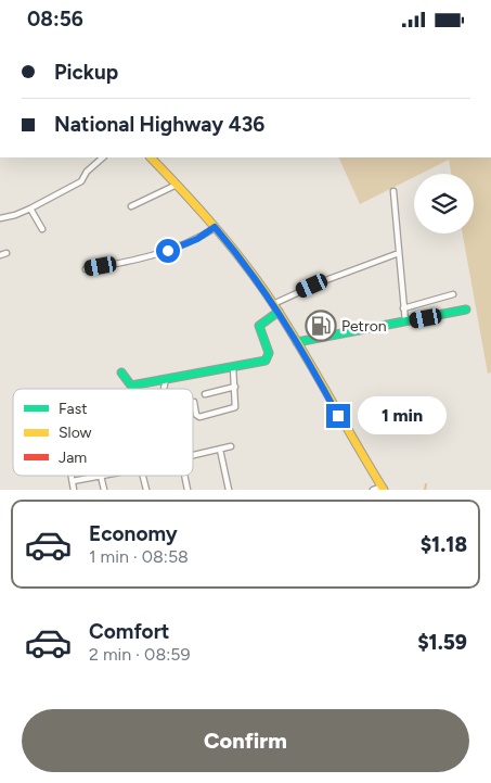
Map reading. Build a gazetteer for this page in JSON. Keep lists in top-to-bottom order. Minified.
{"places":{"fuel station":["Petron"]},"legend":["Fast","Slow","Jam"],"page":{"status":"08:56","banner":["Pickup","National Highway 436"],"bubble":"1 min","list":[{"name":"Economy","note":"1 min · 08:58","value":"$1.18"},{"name":"Comfort","note":"2 min · 08:59","value":"$1.59"}],"buttons":"Confirm"}}
